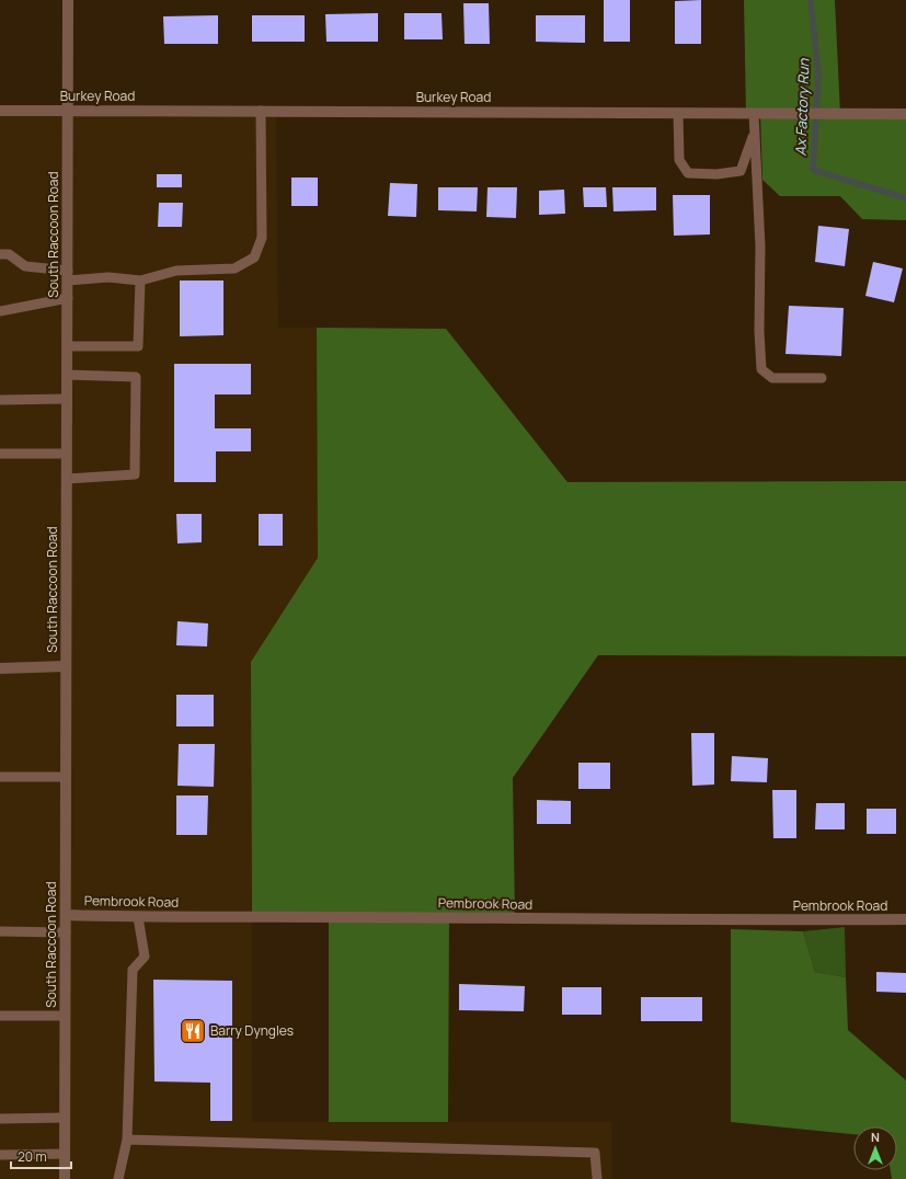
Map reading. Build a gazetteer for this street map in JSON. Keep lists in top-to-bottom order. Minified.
{"streets":{"street":["Burkey Road","South Raccoon Road","Pembrook Road"]},"crossings":[["Burkey Road","South Raccoon Road"],["South Raccoon Road","Pembrook Road"]],"water":["Ax Factory Run"],"places":{"restaurant":["Barry Dyngles"]},"scale_bar":"20 m","north":"top"}
